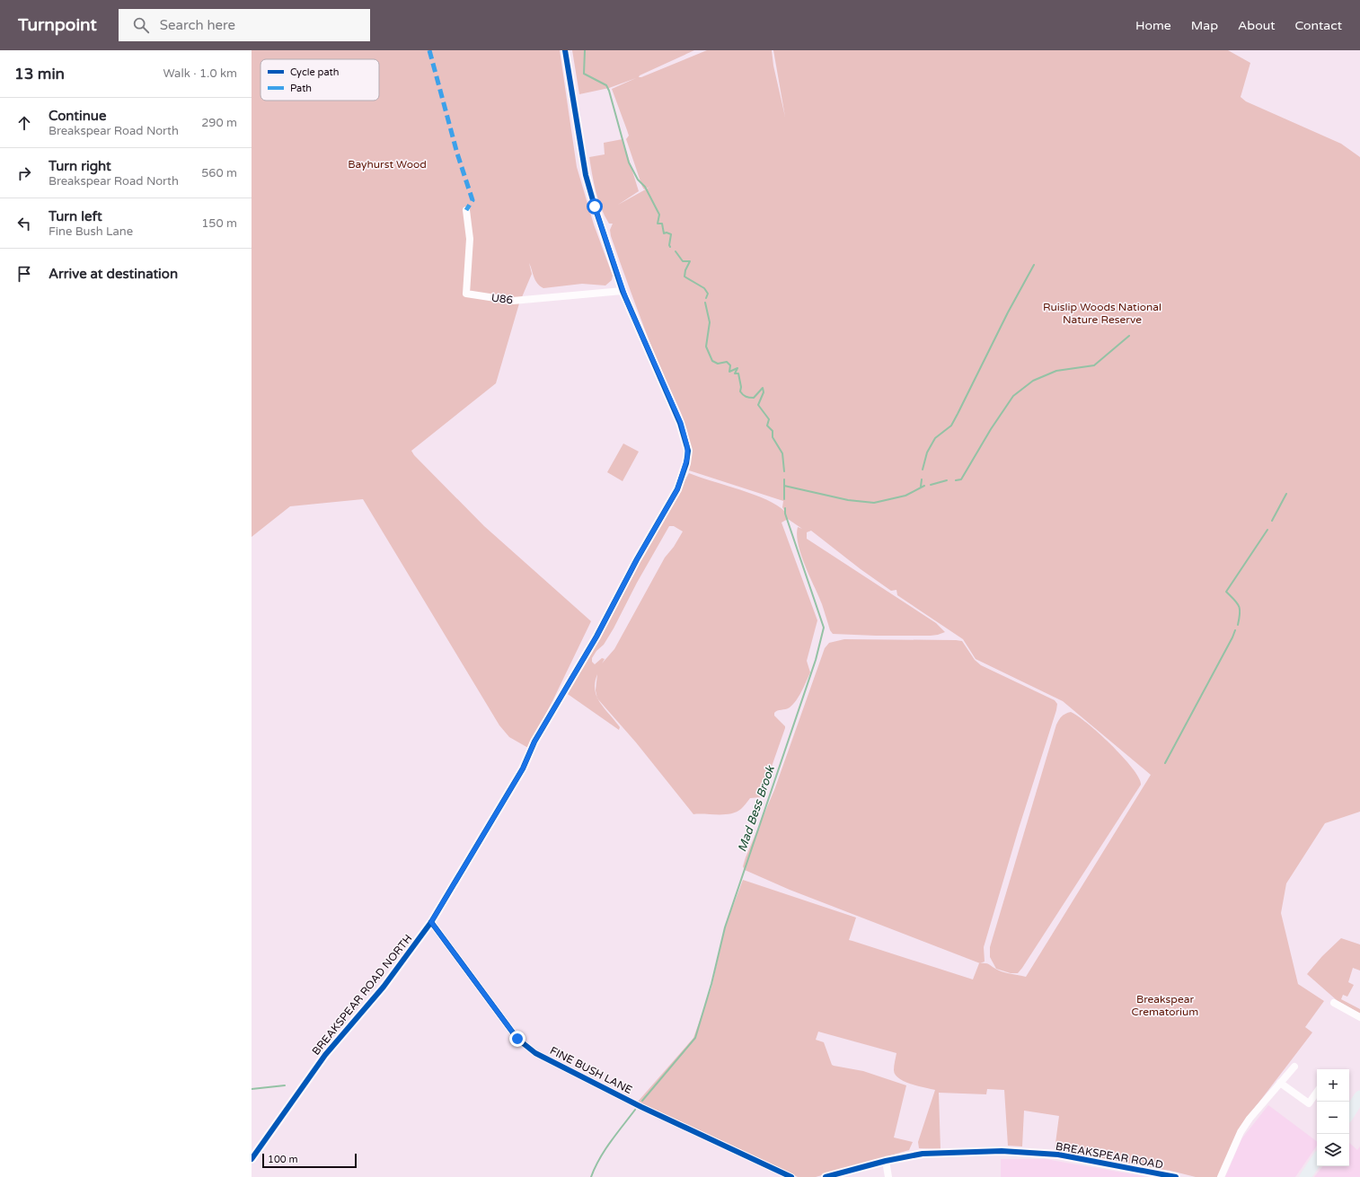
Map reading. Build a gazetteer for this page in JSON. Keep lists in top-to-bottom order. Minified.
{"streets":{"street":["U86","BREAKSPEAR ROAD NORTH","FINE BUSH LANE","BREAKSPEAR ROAD"]},"crossings":[["U86","BREAKSPEAR ROAD NORTH"],["BREAKSPEAR ROAD NORTH","FINE BUSH LANE"]],"water":["Mad Bess Brook"],"parks":["Bayhurst Wood","Ruislip Woods National Nature Reserve","Breakspear Crematorium"],"legend":["Cycle path","Path"],"scale_bar":"100 m","page":{"header":"Turnpoint","search":"Search here","nav":["Home","Map","About","Contact"],"heading":["13 min","Walk · 1.0 km"],"list":[["Continue","Breakspear Road North","290 m"],["Turn right","Breakspear Road North","560 m"],["Turn left","Fine Bush Lane","150 m"],"Arrive at destination"],"map_buttons":["+","−"],"scale":"100 m"}}
